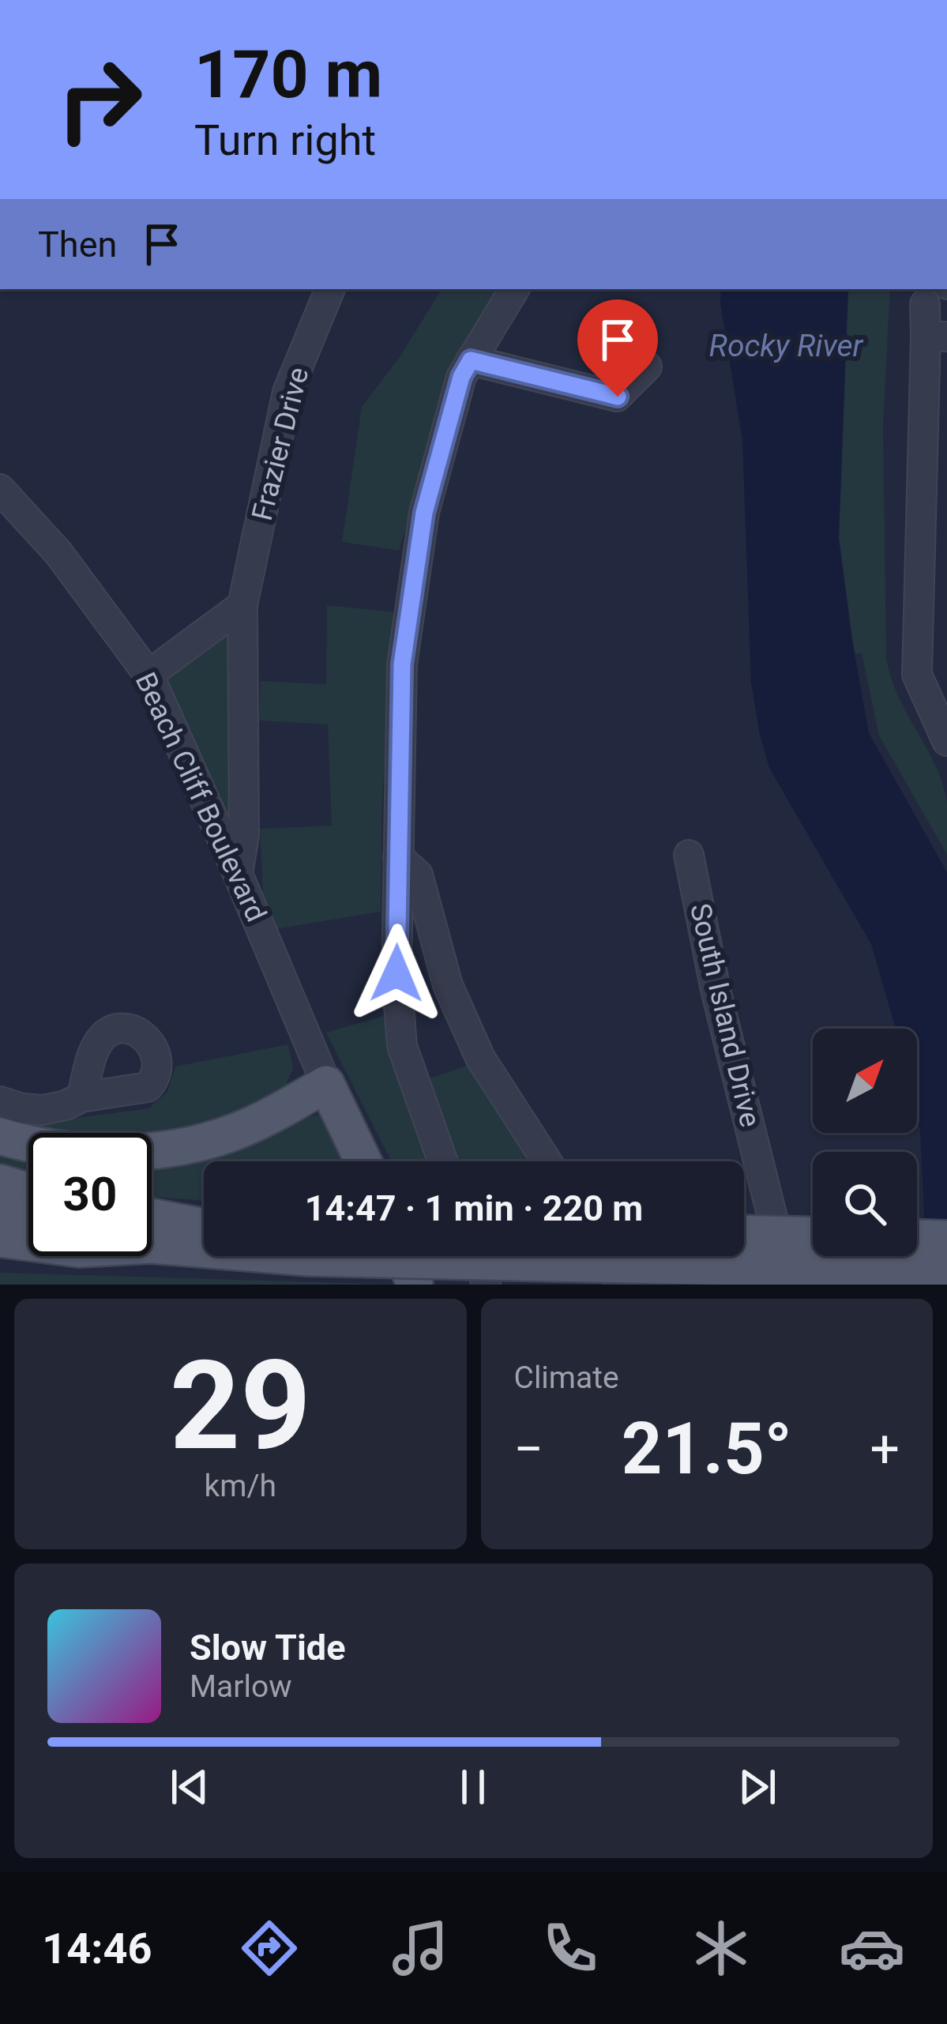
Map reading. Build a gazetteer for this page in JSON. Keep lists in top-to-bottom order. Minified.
{"streets":{"street":["Frazier Drive","Beach Cliff Boulevard","South Island Drive"]},"crossings":[["Frazier Drive","Beach Cliff Boulevard"]],"water":["Rocky River"],"north":"top right","page":{"turn":["170 m","Turn right"],"then":"Then","limit":"30","trip":"14:47 · 1 min · 220 m","tile":[["29","km/h"],"Climate"],"heat":["−","21.5°","+"],"song":["Slow Tide","Marlow"],"tabs":"14:46"}}
